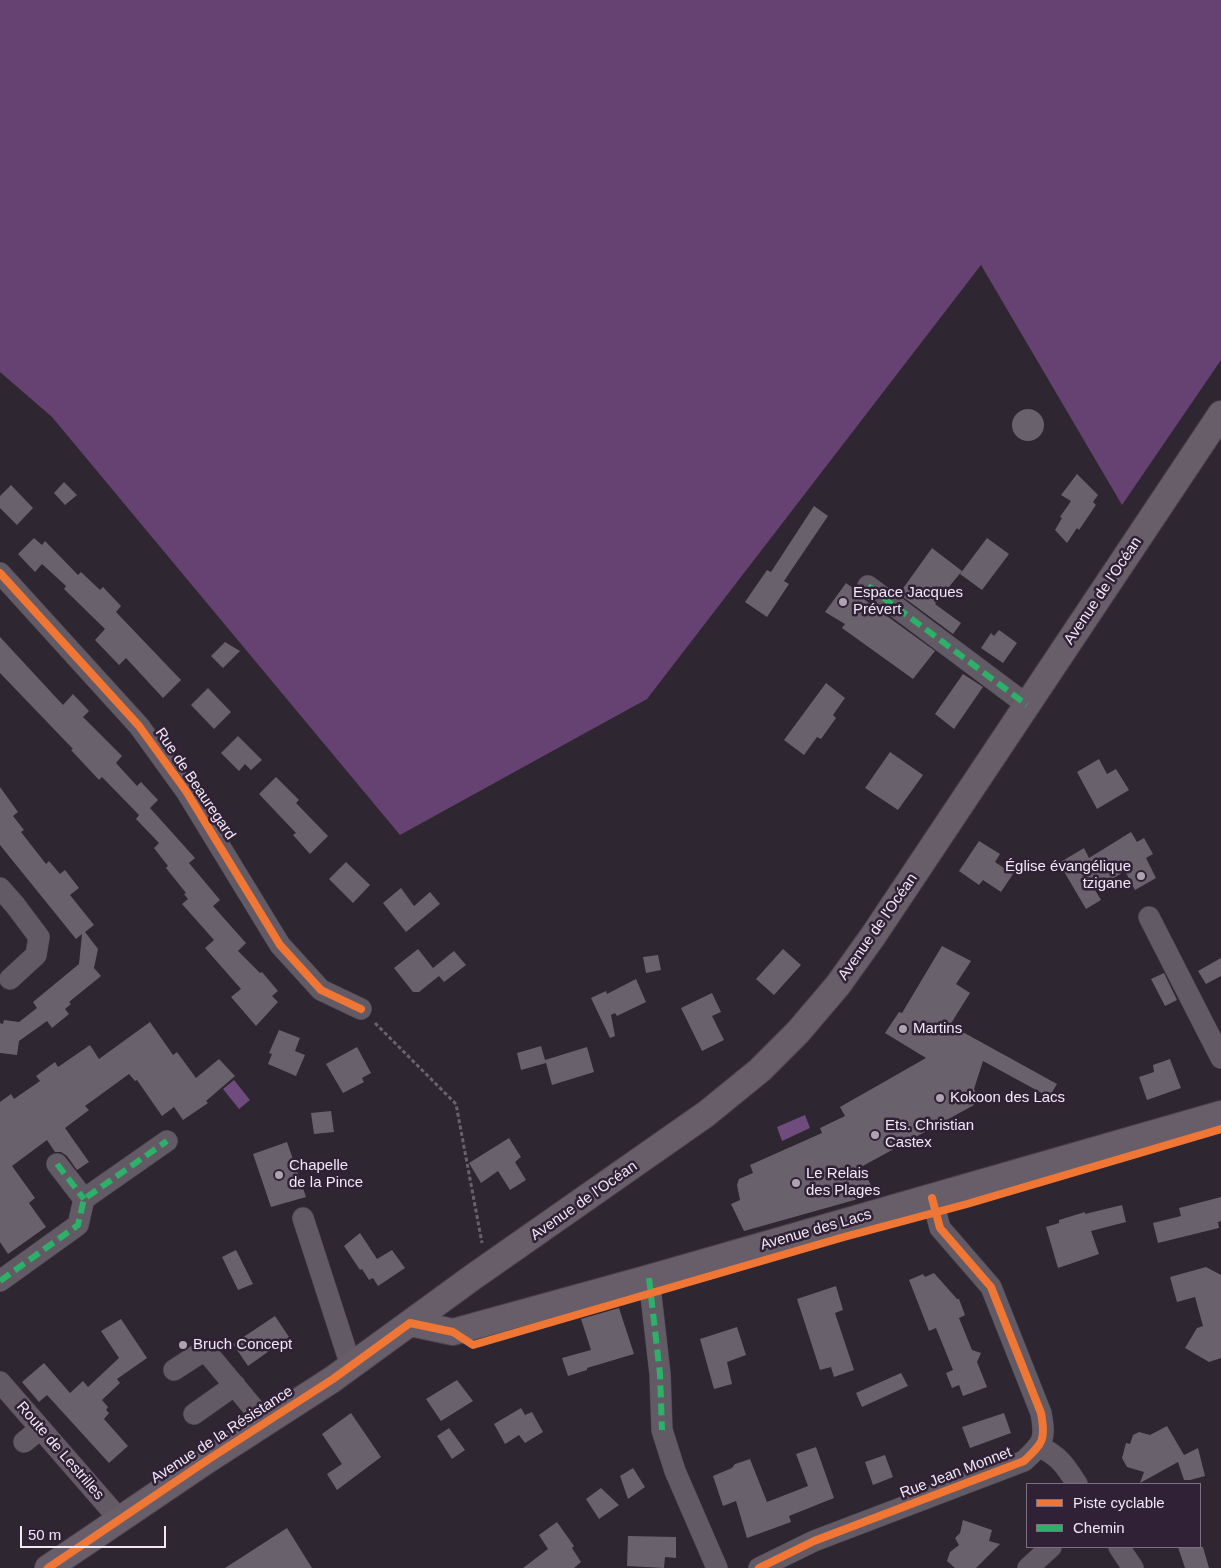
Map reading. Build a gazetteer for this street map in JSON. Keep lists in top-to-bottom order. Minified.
{"streets":{"main road":["Avenue de l'Océan","Avenue des Lacs","Avenue de la Résistance"],"street":["Rue de Beauregard","Route de Lestrilles","Rue Jean Monnet"]},"crossings":[["Avenue de l'Océan","Avenue des Lacs"],["Avenue de l'Océan","Avenue de la Résistance"],["Avenue des Lacs","Avenue de la Résistance"],["Avenue de la Résistance","Route de Lestrilles"]],"places":["Espace Jacques Prévert","Église évangélique tzigane","Martins","Kokoon des Lacs","Ets. Christian Castex","Chapelle de la Pince","Le Relais des Plages","Bruch Concept"],"legend":["Piste cyclable","Chemin"],"scale_bar":"50 m"}
